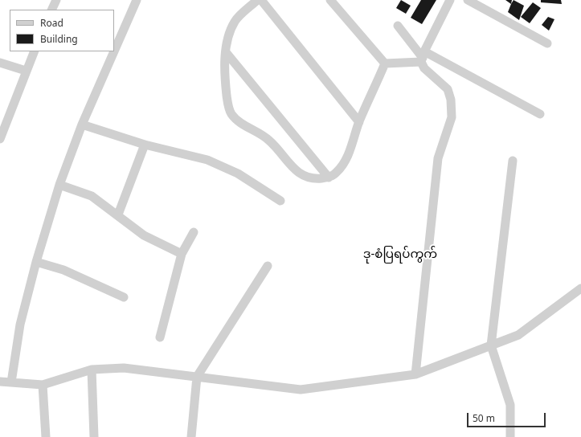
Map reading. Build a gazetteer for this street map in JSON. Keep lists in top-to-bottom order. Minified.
{"districts":["ဒု-စံပြရပ်ကွက်"],"legend":["Road","Building"],"scale_bar":"50 m"}
